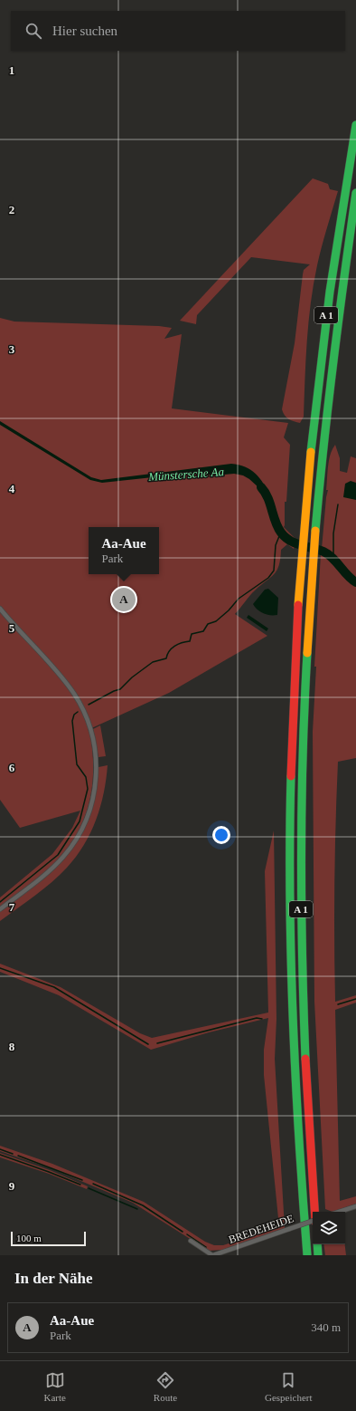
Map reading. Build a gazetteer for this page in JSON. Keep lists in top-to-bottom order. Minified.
{"streets":{"highway":["A 1"],"street":["BREDEHEIDE"]},"water":["Münstersche Aa"],"scale_bar":"100 m","page":{"search":"Hier suchen","popup":["Aa-Aue","Park"],"pins":"A","scale":"100 m","heading":"In der Nähe","list":[{"mark":"A","name":"Aa-Aue","note":"Park","value":"340 m"}],"nav":["Karte","Route","Gespeichert"]},"grid":{"rows":["1","2","3","4","5","6","7","8","9"]}}
